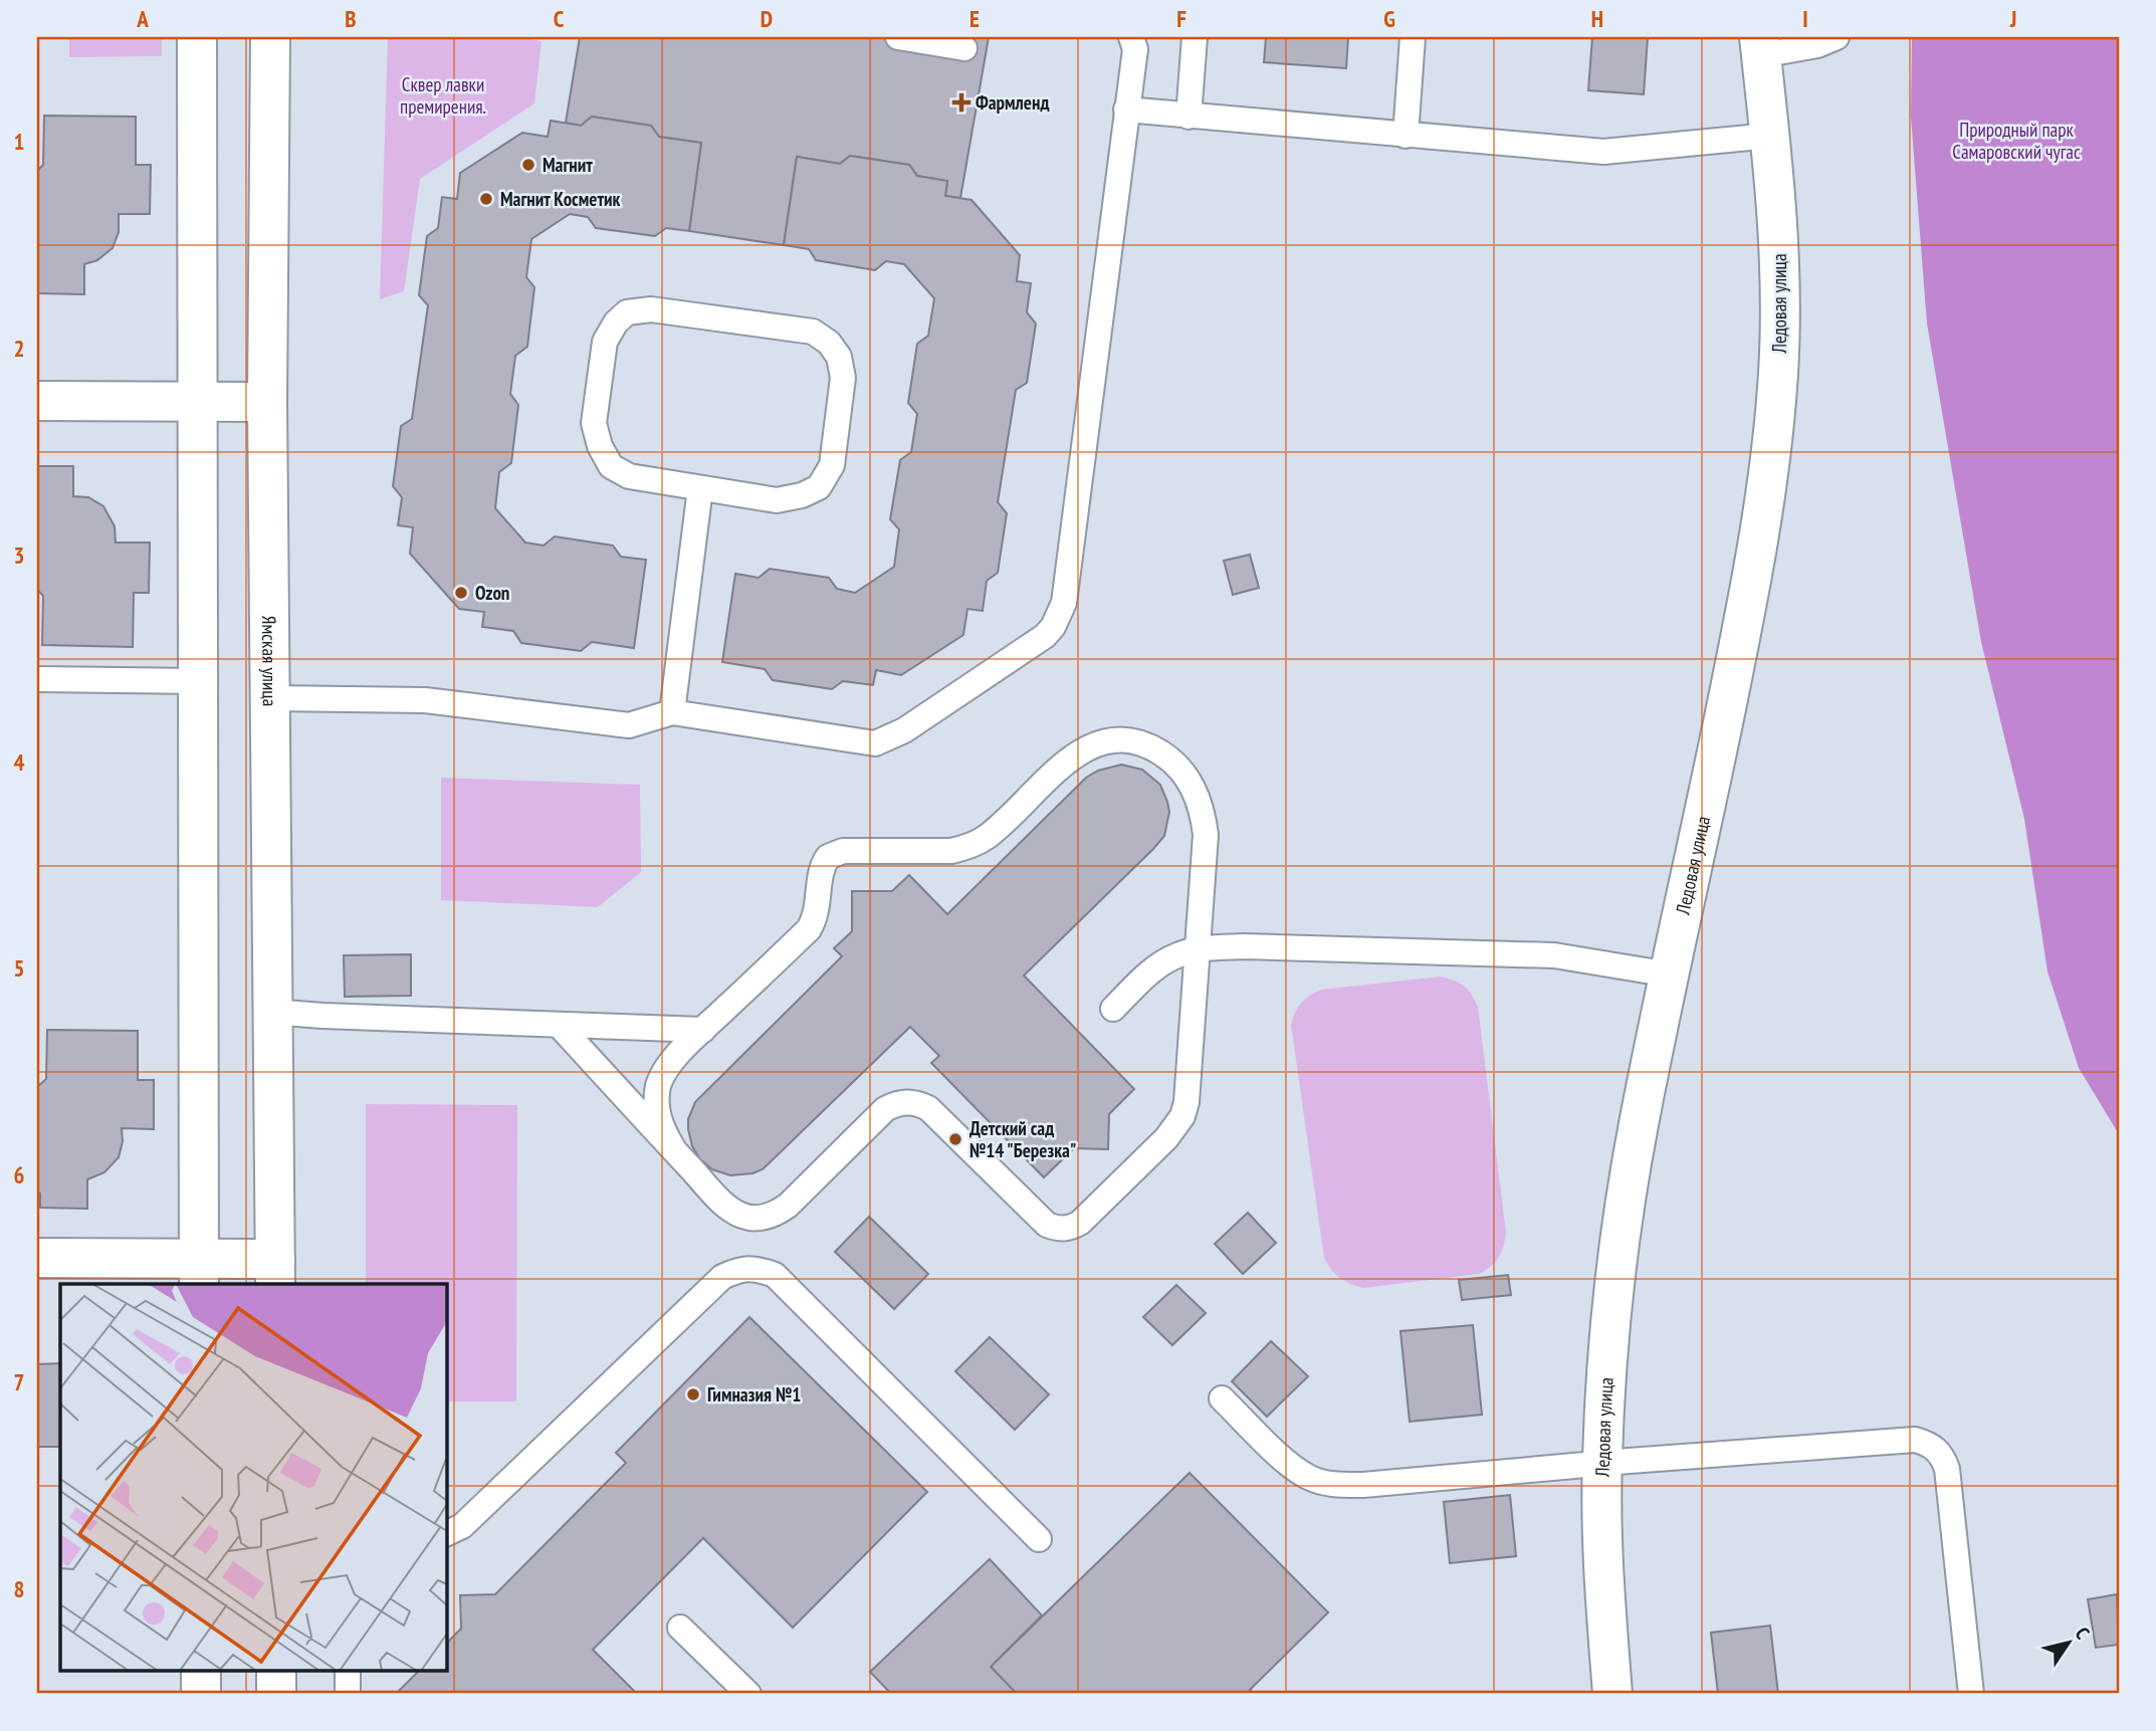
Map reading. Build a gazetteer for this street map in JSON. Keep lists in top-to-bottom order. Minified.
{"streets":{"street":["Ледовая улица","Ямская улица"]},"parks":["Сквер лавки премирения.","Природный парк Самаровский чугас"],"places":{"health":["Фармленд"],"other":["Магнит","Магнит Косметик","Ozon","Детский сад №14 \"Березка\"","Гимназия №1"]},"north":"top right","grid":{"columns":["A","B","C","D","E","F","G","H","I","J"],"rows":["1","2","3","4","5","6","7","8"]}}
